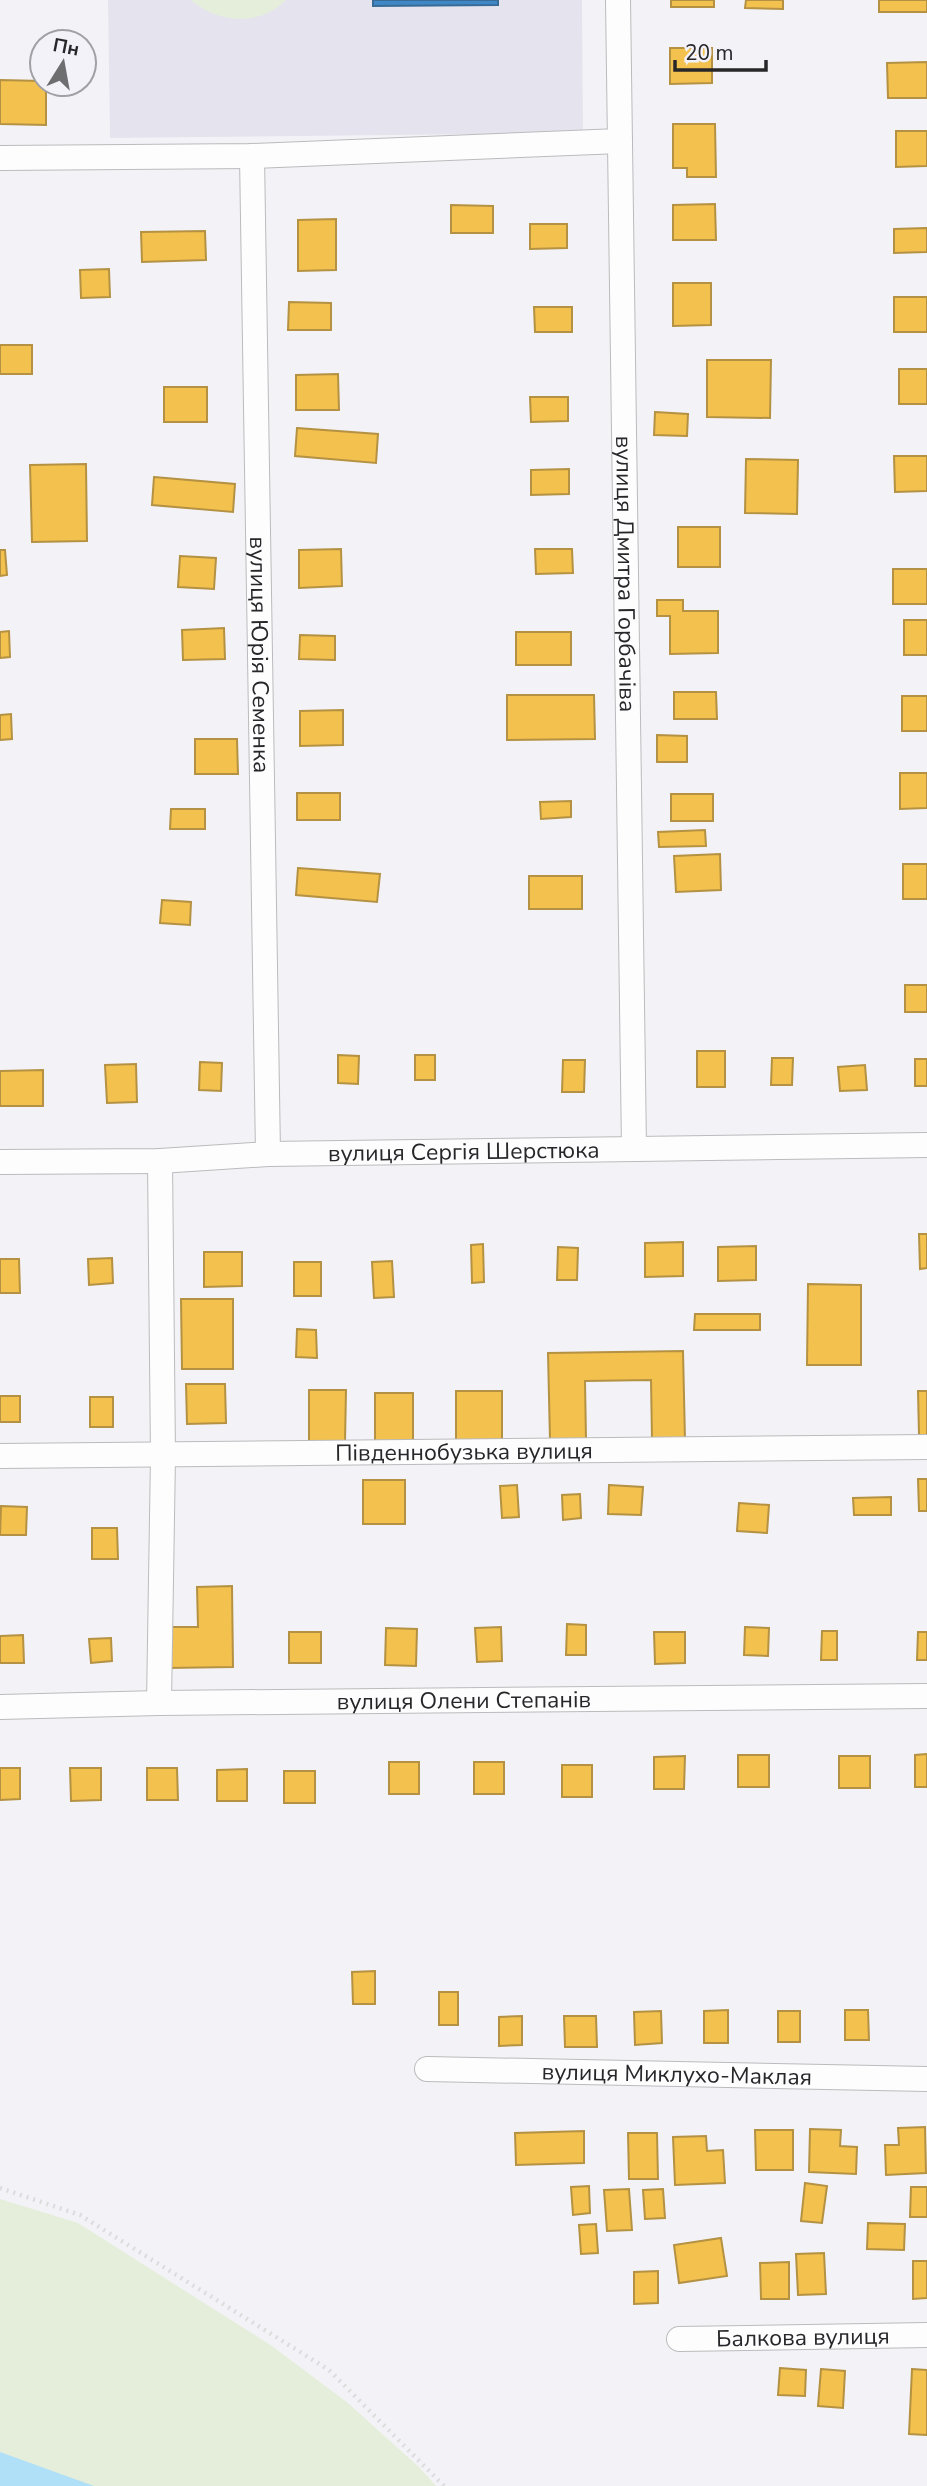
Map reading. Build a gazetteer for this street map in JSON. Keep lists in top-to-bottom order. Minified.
{"streets":{"street":["вулиця Дмитра Горбачіва","вулиця Юрія Семенка","вулиця Сергія Шерстюка","Південнобузька вулиця","вулиця Олени Степанів","вулиця Миклухо-Маклая","Балкова вулиця"]},"crossings":[["вулиця Дмитра Горбачіва","вулиця Сергія Шерстюка"],["вулиця Юрія Семенка","вулиця Сергія Шерстюка"]],"scale_bar":"20 m","north":"top"}
